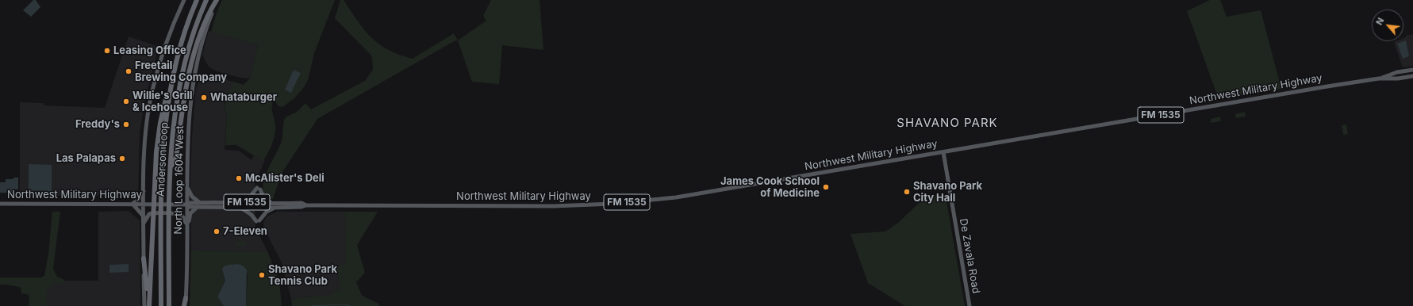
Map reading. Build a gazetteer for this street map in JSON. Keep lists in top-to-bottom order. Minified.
{"streets":{"highway":["Anderson Loop"],"main road":["Northwest Military Highway","FM 1535","North Loop 1604 West","De Zavala Road"]},"crossings":[["Northwest Military Highway","North Loop 1604 West"],["Northwest Military Highway","De Zavala Road"]],"districts":["SHAVANO PARK"],"places":["Leasing Office","Freetail Brewing Company","Whataburger","Willie's Grill & Icehouse","Freddy's","Las Palapas","McAlister's Deli","James Cook School of Medicine","Shavano Park City Hall","7-Eleven","Shavano Park Tennis Club"],"north":"top left"}
